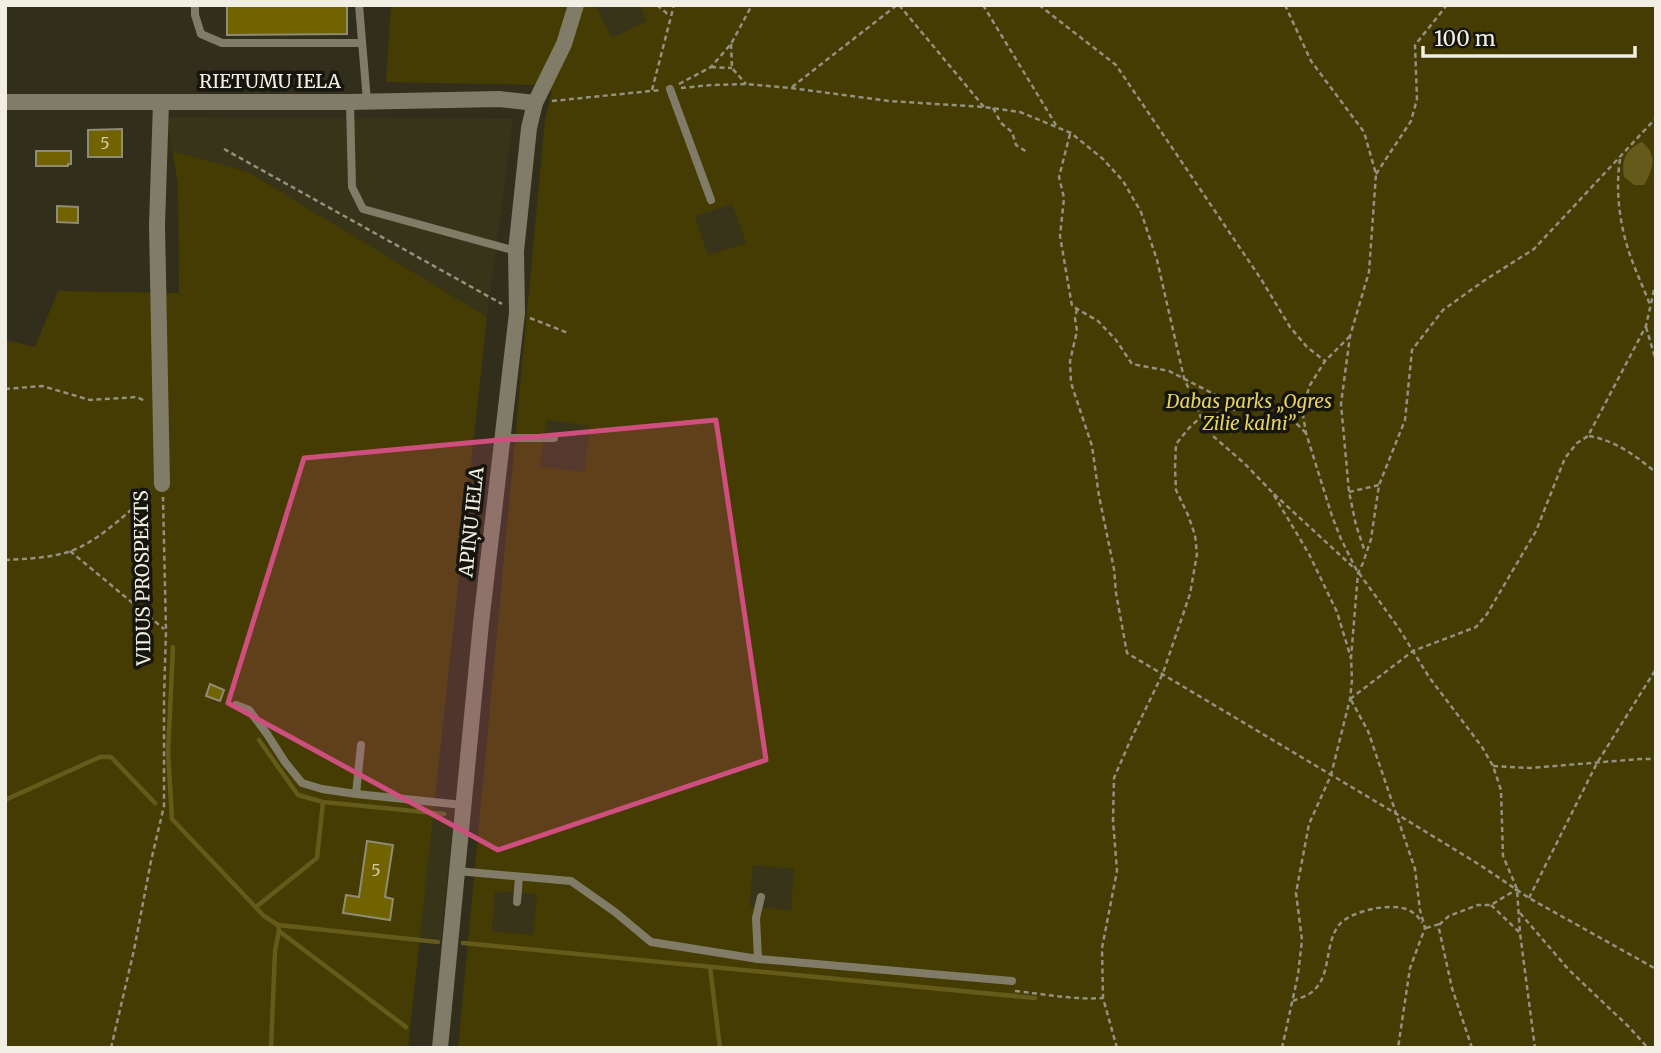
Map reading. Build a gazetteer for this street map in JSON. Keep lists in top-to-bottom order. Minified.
{"streets":{"street":["RIETUMU IELA","APIŅU IELA","VIDUS PROSPEKTS"]},"crossings":[["RIETUMU IELA","APIŅU IELA"],["RIETUMU IELA","VIDUS PROSPEKTS"]],"parks":["Dabas parks „Ogres Zilie kalni”"],"house_numbers":["5","5"],"scale_bar":"100 m"}
